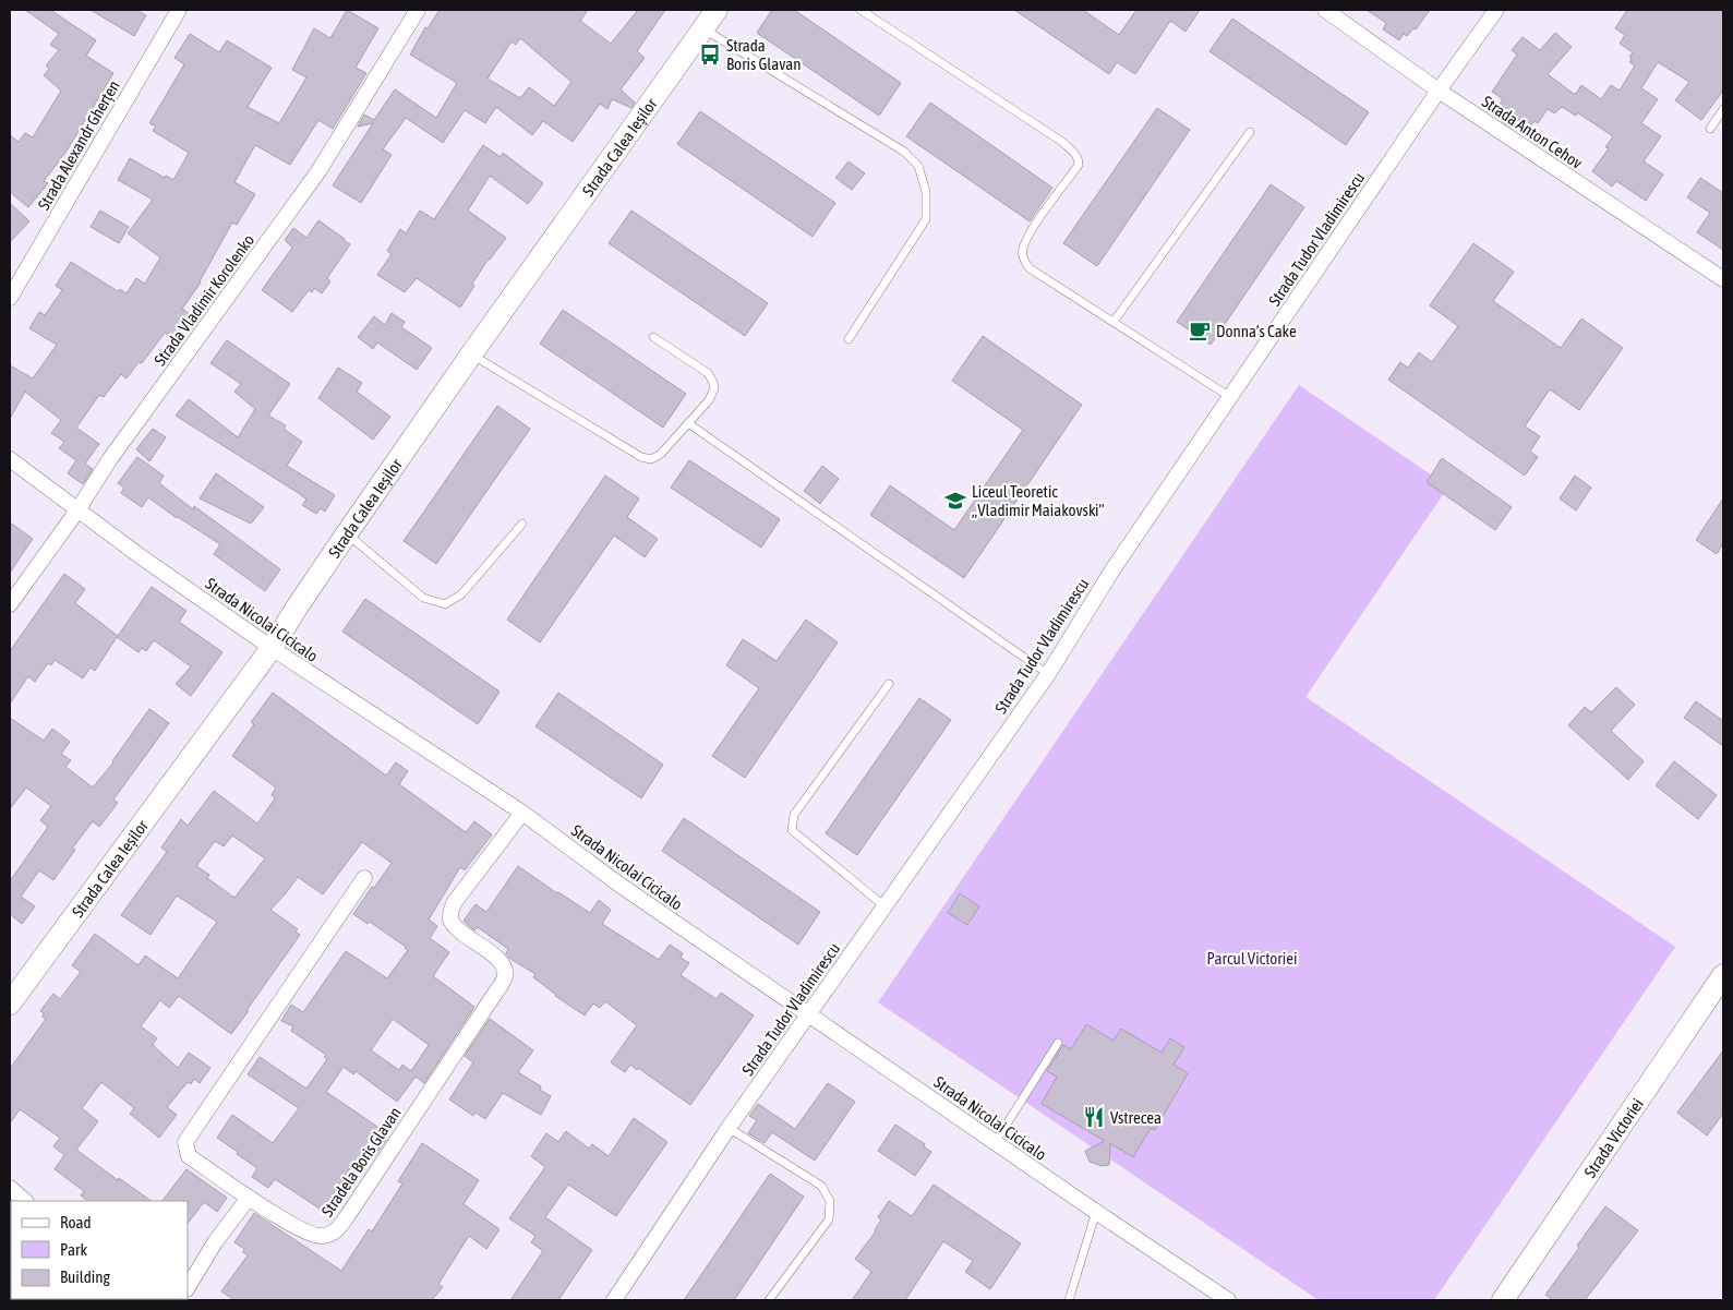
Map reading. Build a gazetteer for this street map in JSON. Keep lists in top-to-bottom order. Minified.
{"streets":{"street":["Strada Anton Cehov","Strada Alexandr Gherțen","Strada Calea Ieșilor","Strada Tudor Vladimirescu","Strada Vladimir Korolenko","Strada Nicolai Cicicalo","Strada Victoriei","Stradela Boris Glavan"]},"crossings":[["Strada Anton Cehov","Strada Tudor Vladimirescu"],["Strada Calea Ieșilor","Strada Nicolai Cicicalo"],["Strada Tudor Vladimirescu","Strada Nicolai Cicicalo"],["Strada Vladimir Korolenko","Strada Nicolai Cicicalo"],["Strada Nicolai Cicicalo","Stradela Boris Glavan"]],"parks":["Parcul Victoriei"],"places":{"bus stop":["Strada Boris Glavan"],"cafe":["Donna’s Cake"],"school or university":["Liceul Teoretic „Vladimir Maiakovski”"],"restaurant":["Vstrecea"]},"legend":["Road","Park","Building"]}
